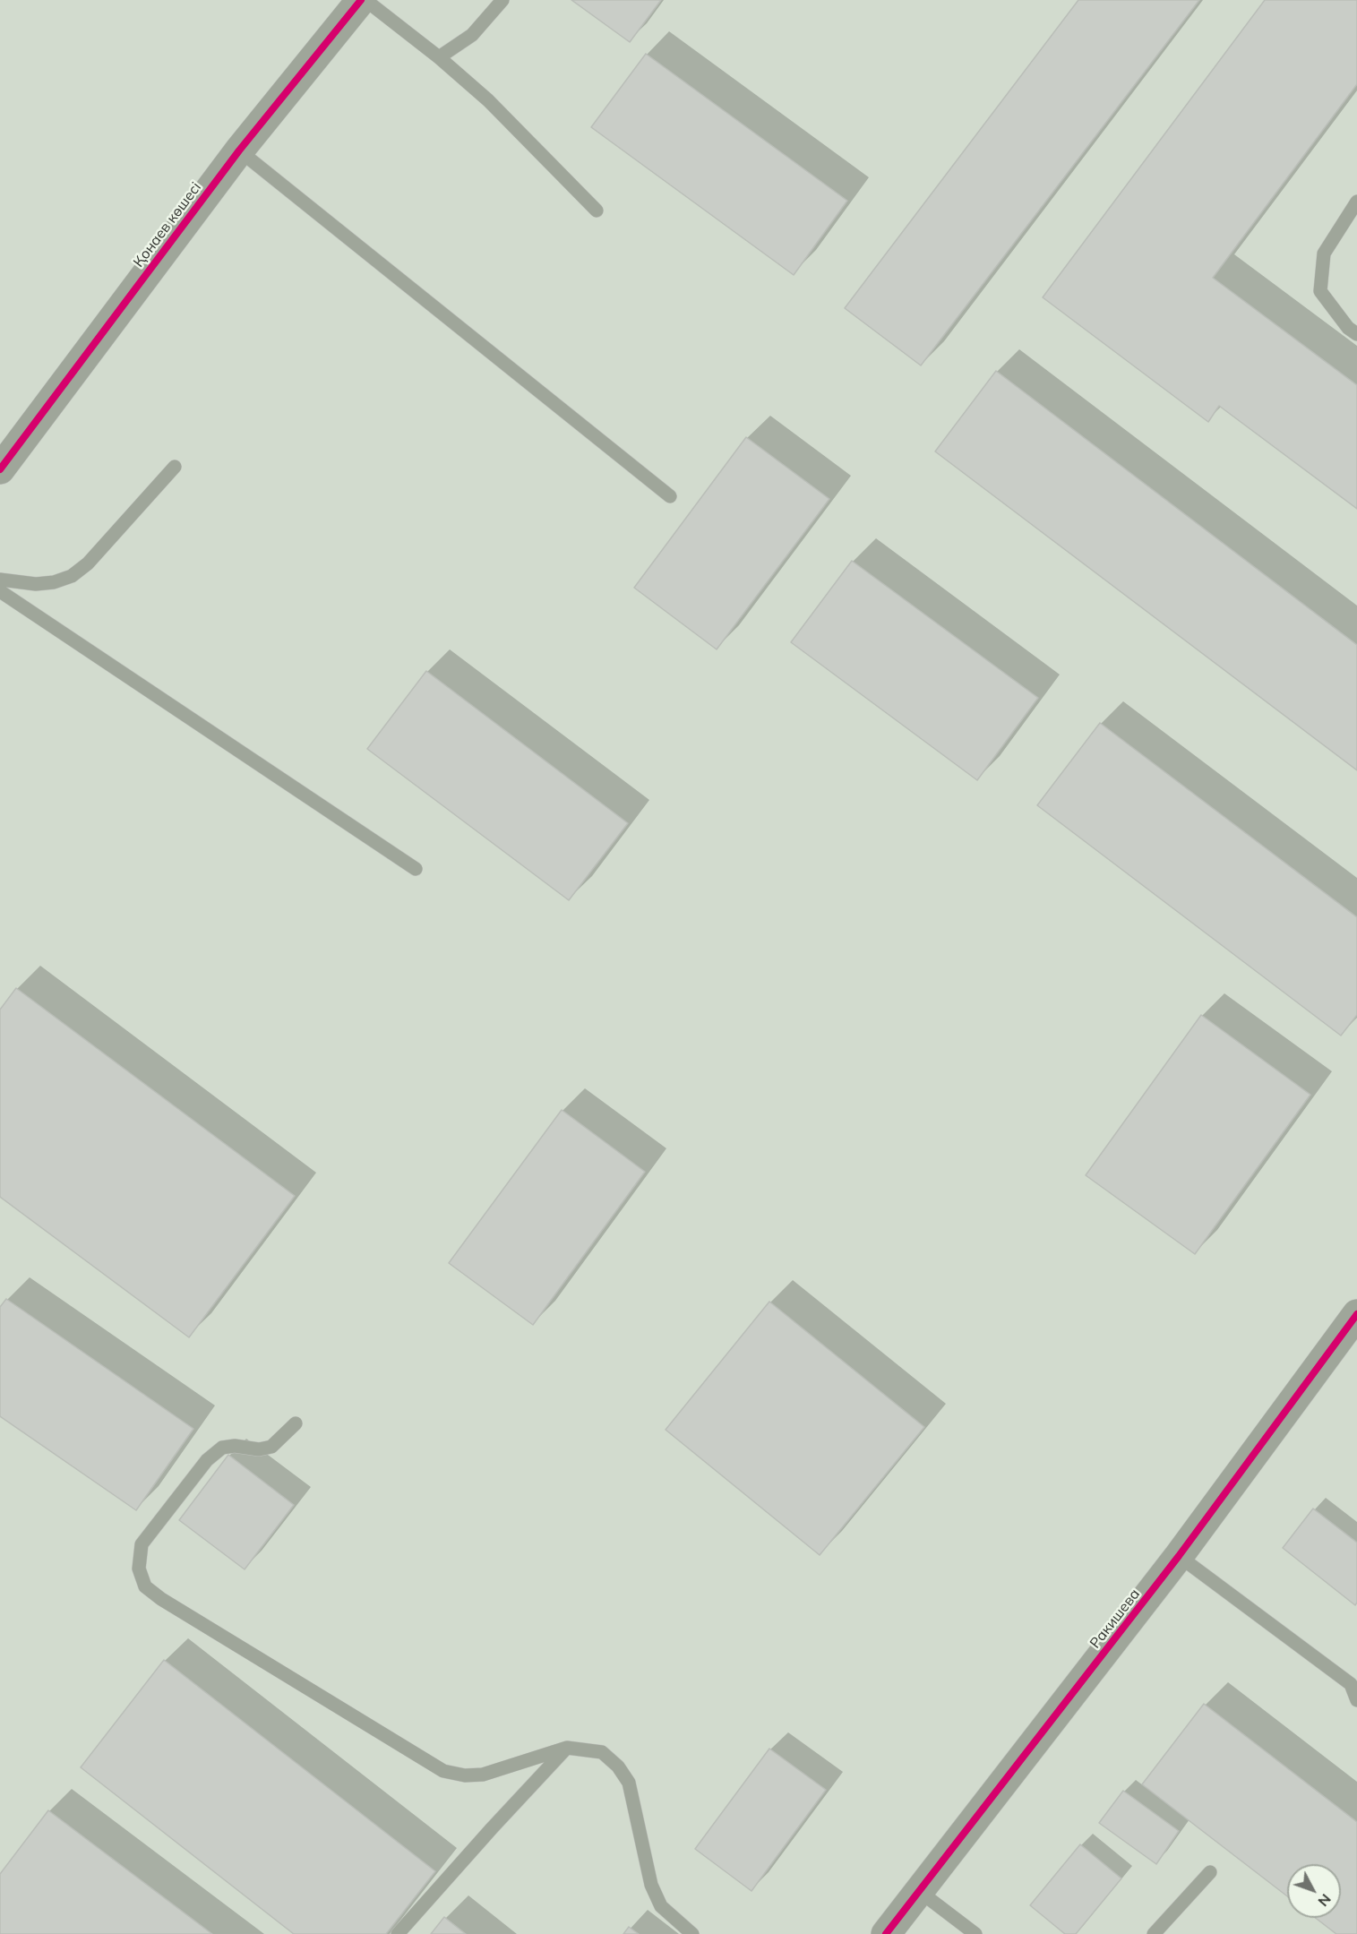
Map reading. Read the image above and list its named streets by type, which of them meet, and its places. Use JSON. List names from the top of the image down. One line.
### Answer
{"streets":{"street":["Қонаев көшесі","Ракишева"]},"north":"bottom right"}
